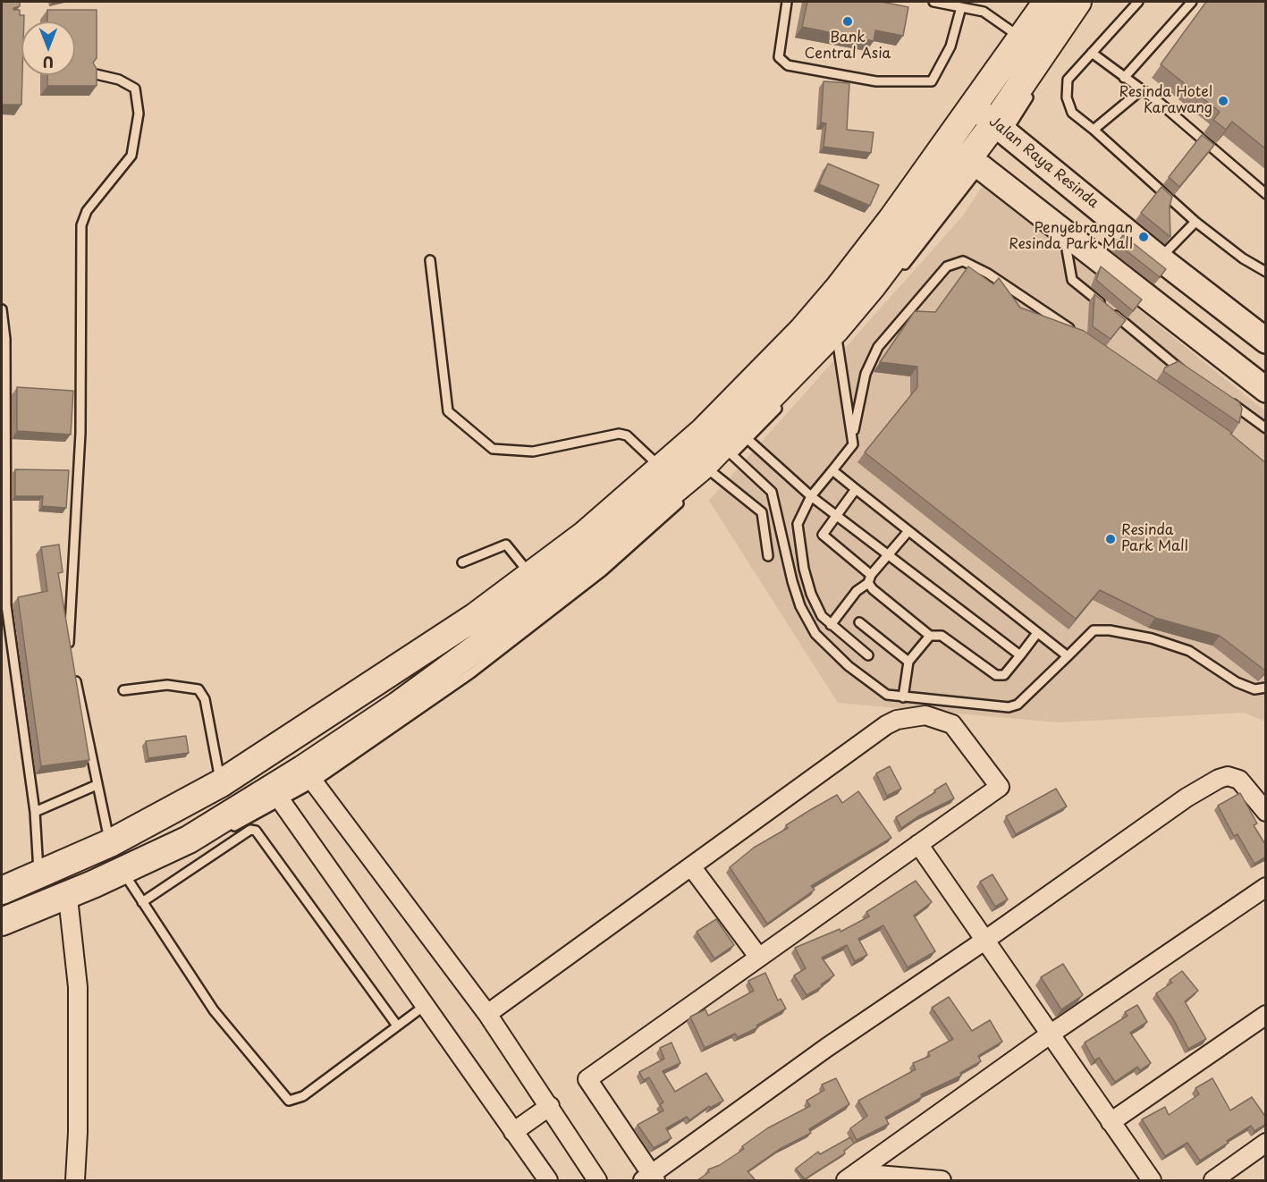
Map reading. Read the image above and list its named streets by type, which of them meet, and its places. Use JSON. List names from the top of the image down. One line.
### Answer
{"streets":{"street":["Jalan Raya Resinda"]},"places":["Bank Central Asia","Resinda Hotel Karawang","Penyebrangan Resinda Park Mall","Resinda Park Mall"],"north":"bottom"}
